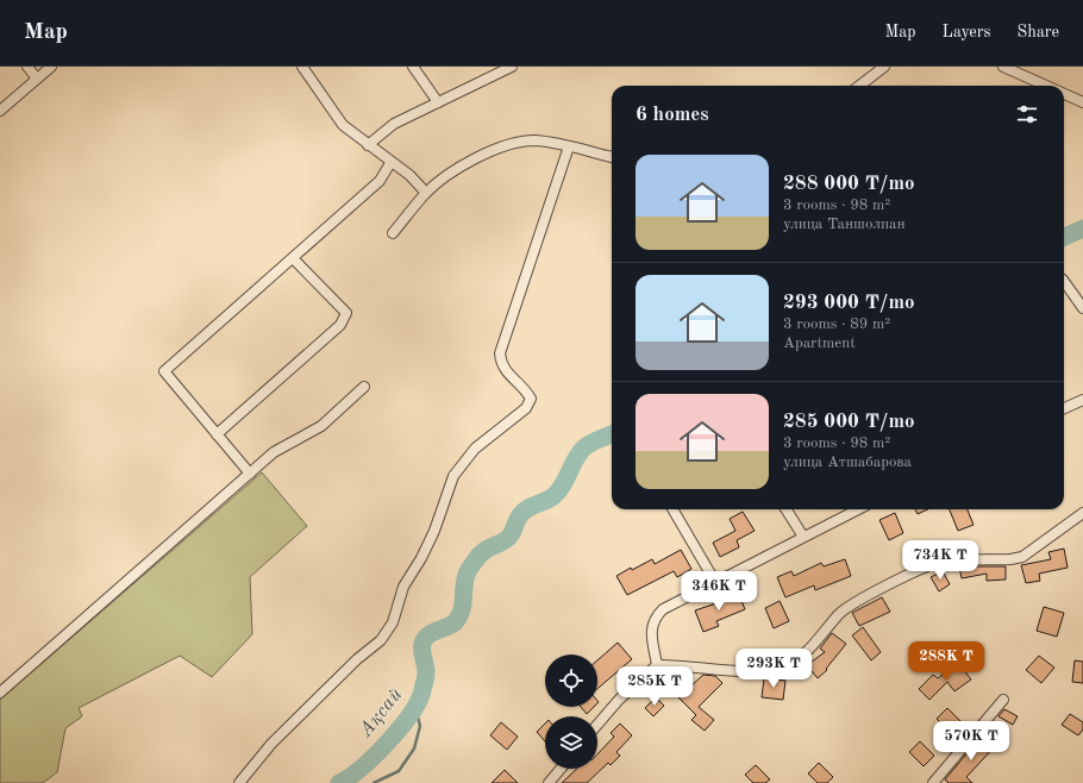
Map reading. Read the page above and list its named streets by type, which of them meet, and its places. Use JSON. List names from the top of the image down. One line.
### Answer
{"water":["Ақсай"],"page":{"header":"Map","nav":["Map","Layers","Share"],"heading":"6 homes","list":[{"name":"288 000 ₸/mo","note":"3 rooms · 98 m² · улица Таншолпан"},{"name":"293 000 ₸/mo","note":"3 rooms · 89 m² · Apartment"},{"name":"285 000 ₸/mo","note":"3 rooms · 98 m² · улица Атшабарова"}],"price":["734K ₸","346K ₸","288K ₸","293K ₸","285K ₸","570K ₸"]}}
